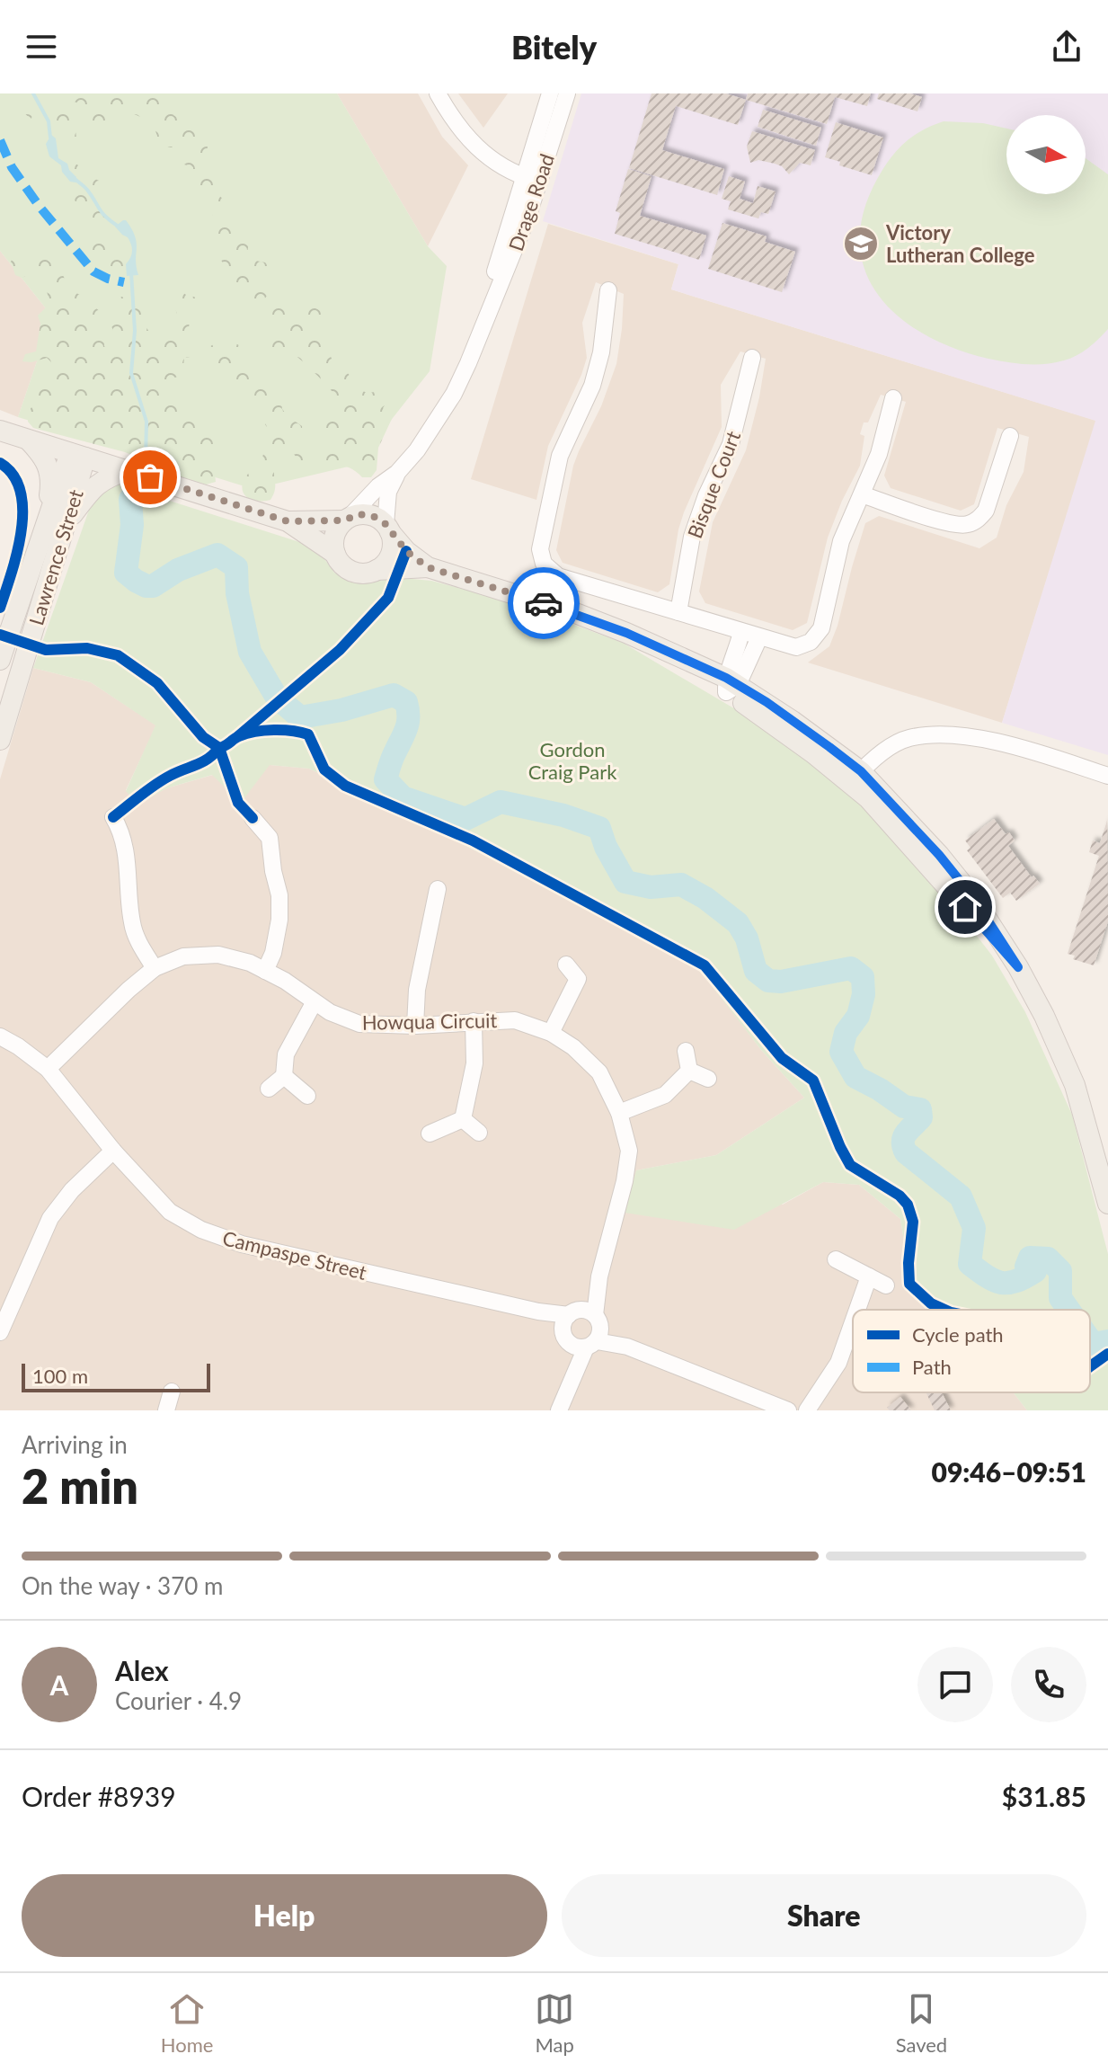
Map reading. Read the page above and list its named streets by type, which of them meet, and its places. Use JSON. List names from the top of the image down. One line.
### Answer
{"streets":{"main road":["Lawrence Street"],"street":["Drage Road","Bisque Court","Howqua Circuit","Campaspe Street"]},"crossings":[["Howqua Circuit","Campaspe Street"]],"parks":["Gordon Craig Park"],"places":{"school or university":["Victory Lutheran College"]},"legend":["Cycle path","Path"],"scale_bar":"100 m","north":"right","page":{"header":"Bitely","scale":"100 m","heading":["2 min","Arriving in","09:46–09:51"],"panel":["Alex","Courier · 4.9","Order #8939","$31.85"],"bar":"On the way · 370 m","round":"A","buttons":["Help","Share"],"tabs":["Home","Map","Saved"]}}
